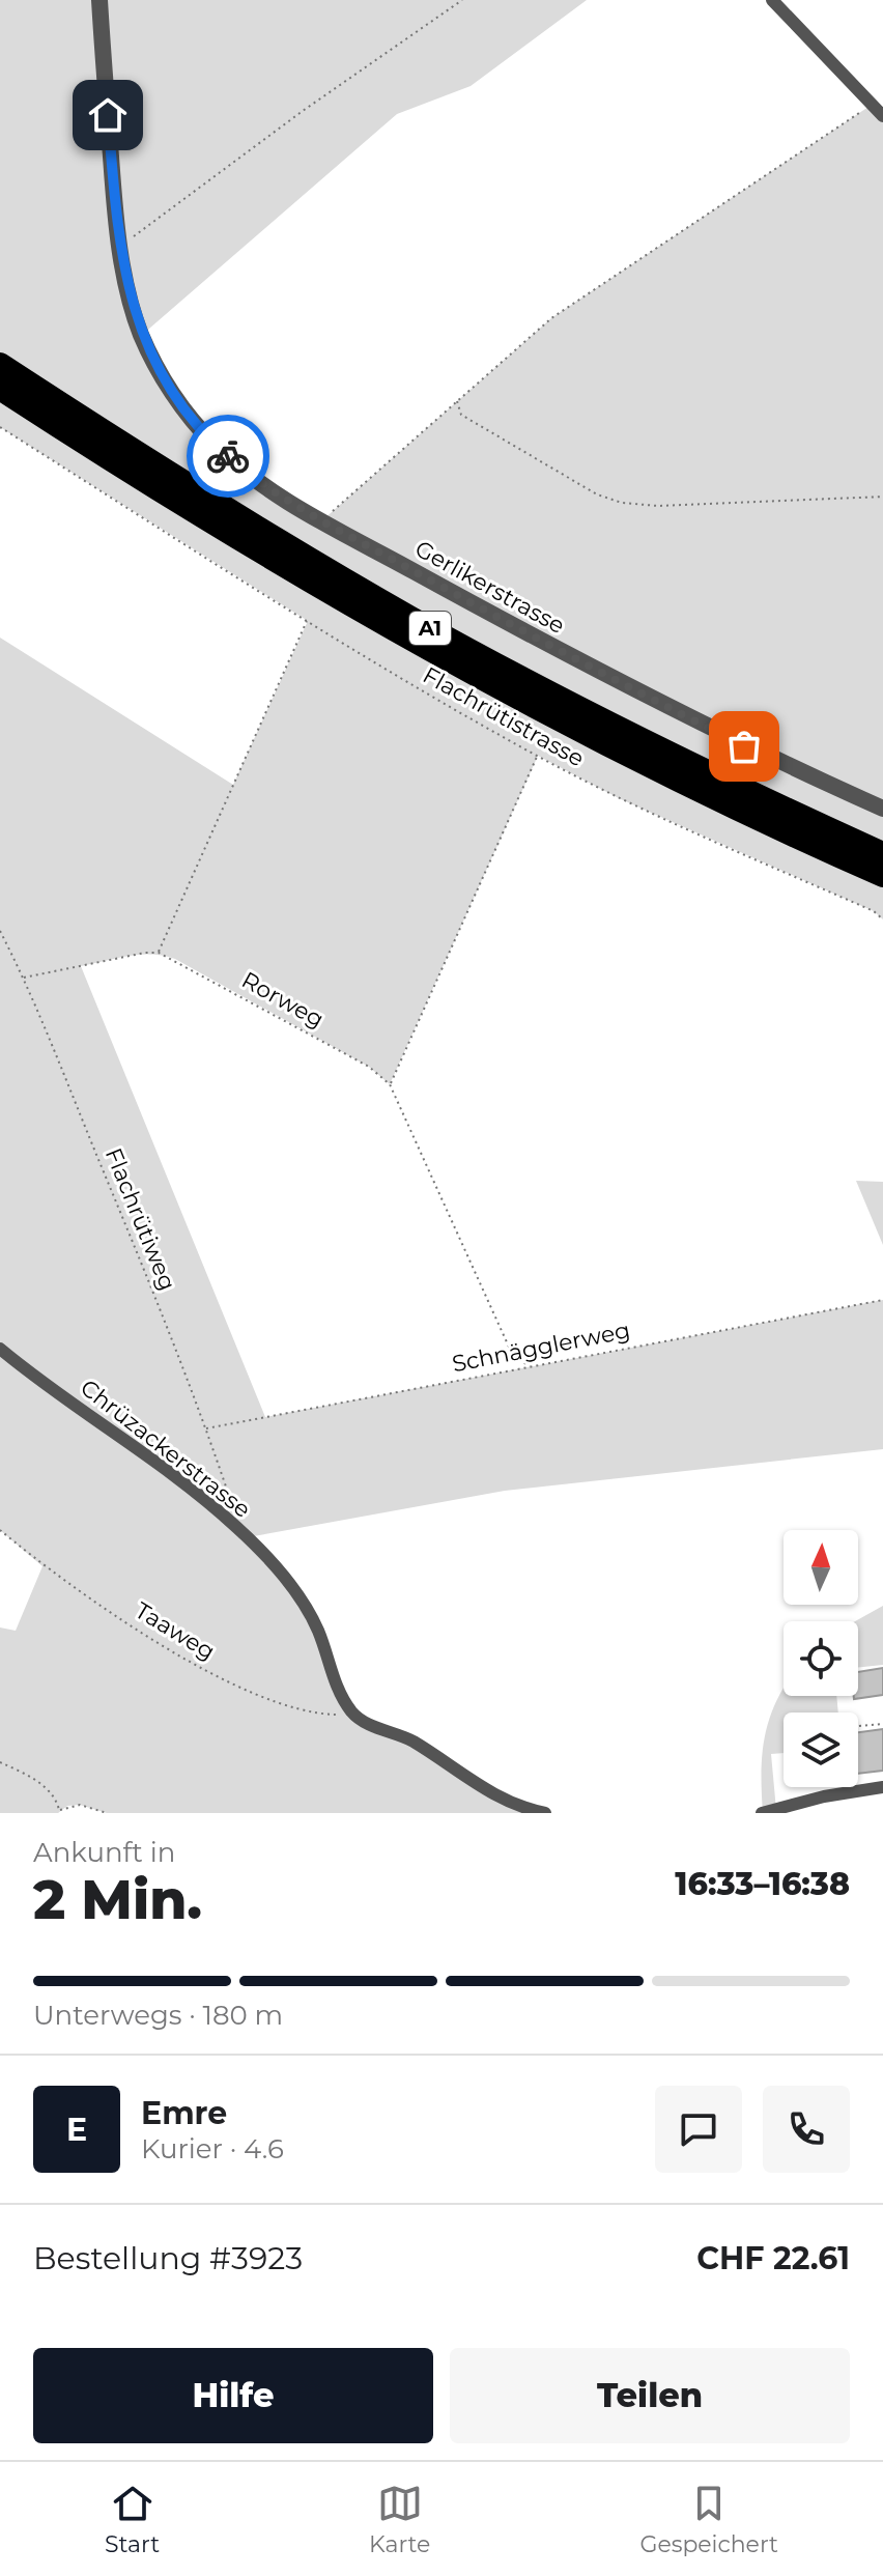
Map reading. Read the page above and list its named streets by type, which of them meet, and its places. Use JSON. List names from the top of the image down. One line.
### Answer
{"streets":{"highway":["A1"],"street":["Gerlikerstrasse","Chrüzackerstrasse"],"path":["Flachrütistrasse","Rorweg","Flachrütiweg","Schnägglerweg","Taaweg"]},"crossings":[["Flachrütiweg","Schnägglerweg"],["Flachrütiweg","Chrüzackerstrasse"],["Chrüzackerstrasse","Taaweg"]],"north":"top","page":{"heading":["2 Min.","Ankunft in","16:33–16:38"],"panel":["Emre","Kurier · 4.6","Bestellung #3923","CHF 22.61"],"bar":"Unterwegs · 180 m","round":"E","buttons":["Hilfe","Teilen"],"tabs":["Start","Karte","Gespeichert"]}}
